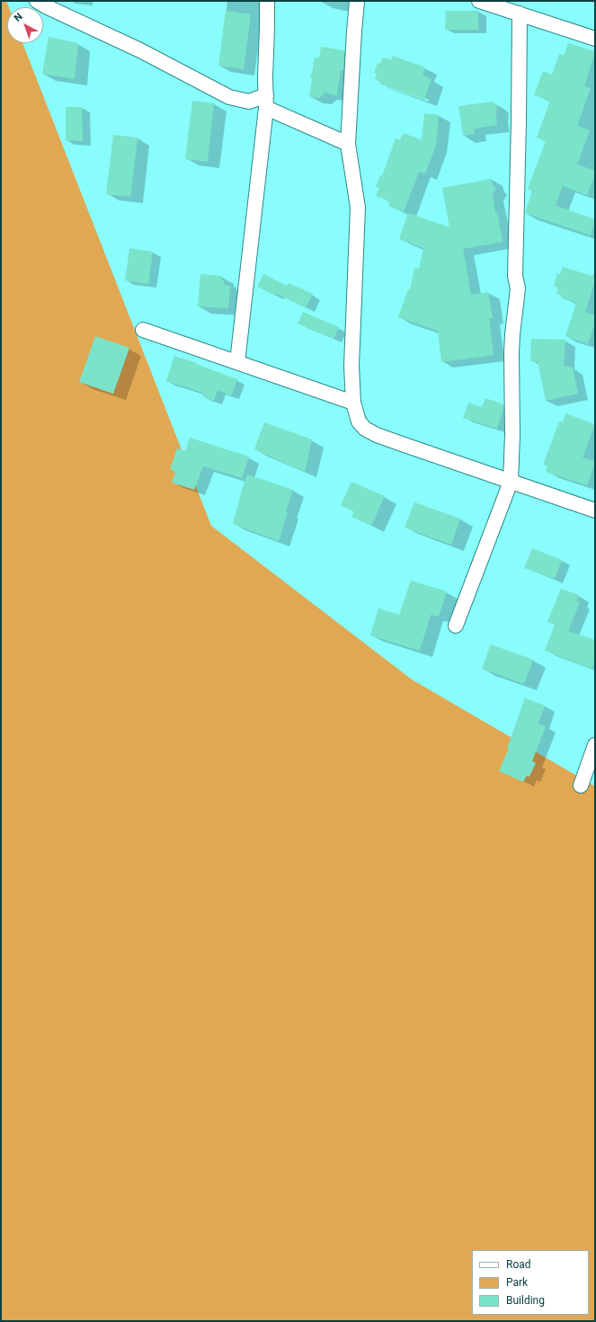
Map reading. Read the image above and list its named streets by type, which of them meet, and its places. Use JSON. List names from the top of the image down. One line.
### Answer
{"legend":["Road","Park","Building"],"north":"top left"}
